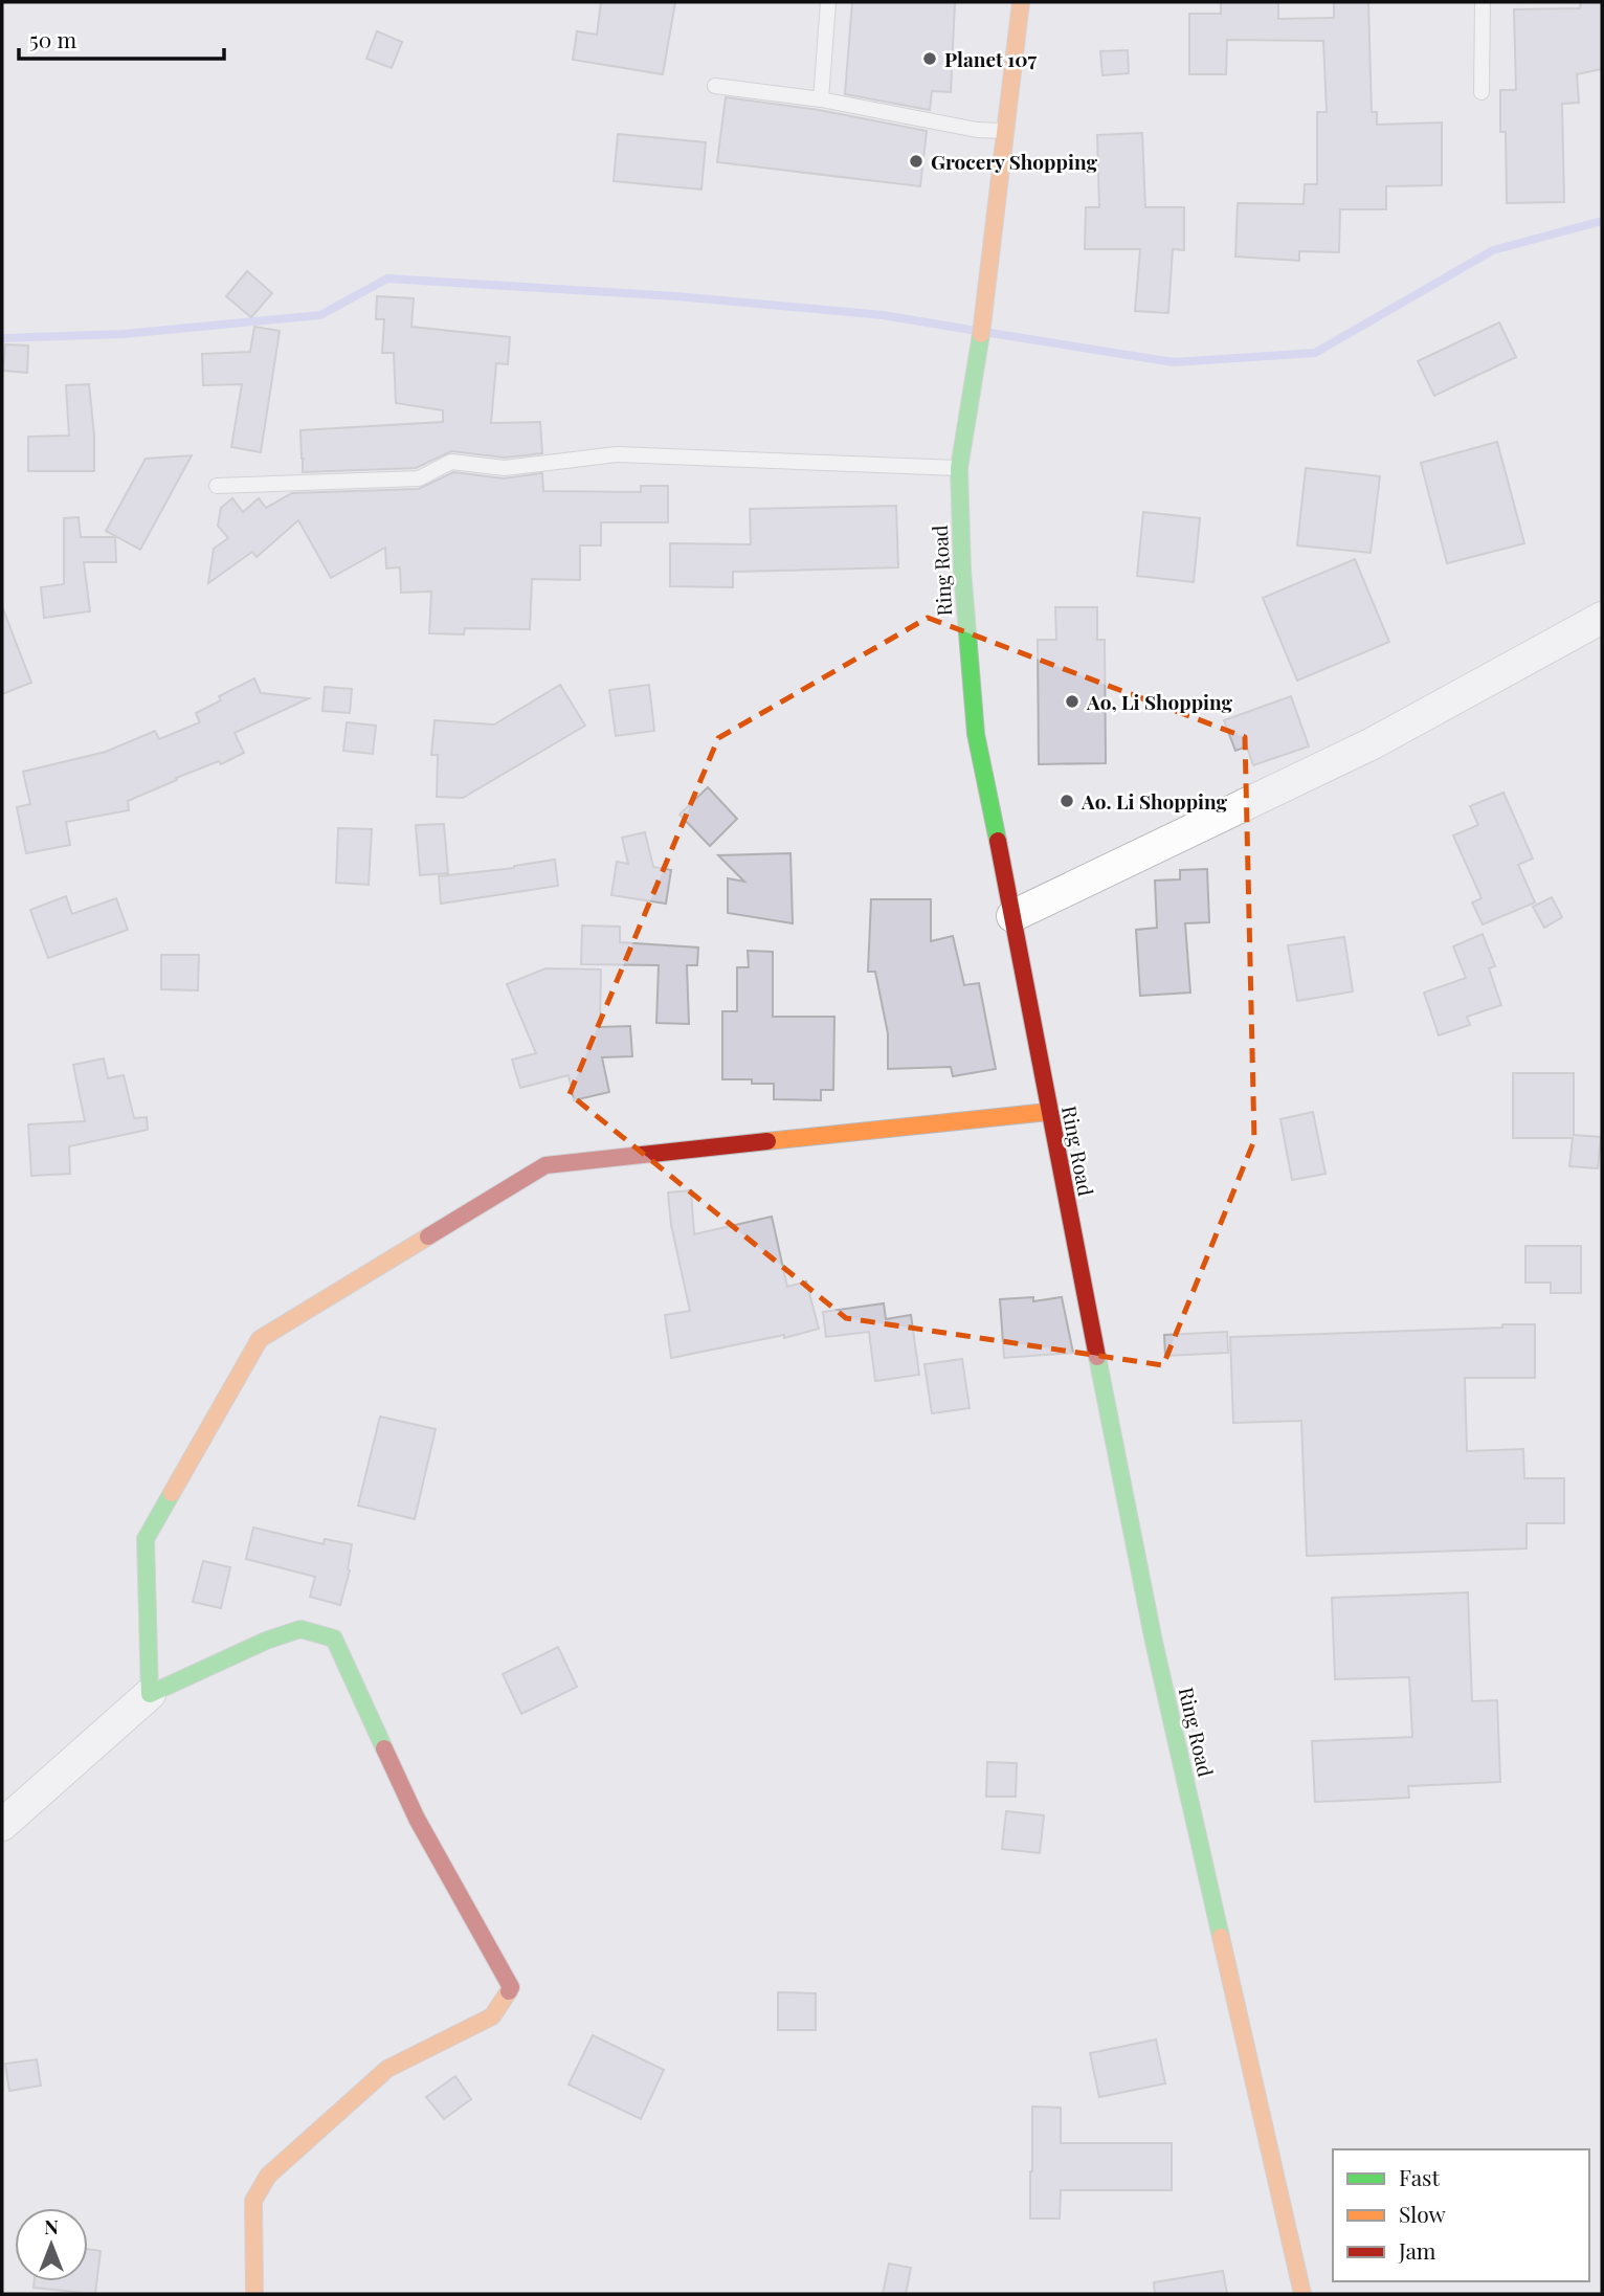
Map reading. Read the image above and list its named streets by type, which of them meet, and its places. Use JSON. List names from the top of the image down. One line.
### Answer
{"streets":{"main road":["Ring Road"]},"places":["Planet 107","Grocery Shopping","Ao, Li Shopping","Ao. Li Shopping"],"legend":["Fast","Slow","Jam"],"scale_bar":"50 m","north":"top"}
